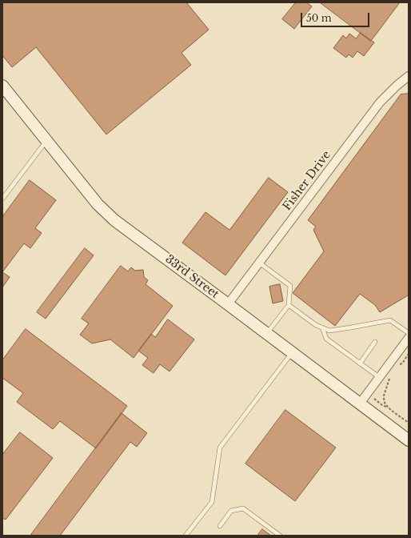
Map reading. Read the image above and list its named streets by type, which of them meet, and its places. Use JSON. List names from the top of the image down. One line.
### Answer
{"streets":{"street":["Fisher Drive","33rd Street"]},"crossings":[["Fisher Drive","33rd Street"]],"scale_bar":"50 m"}
